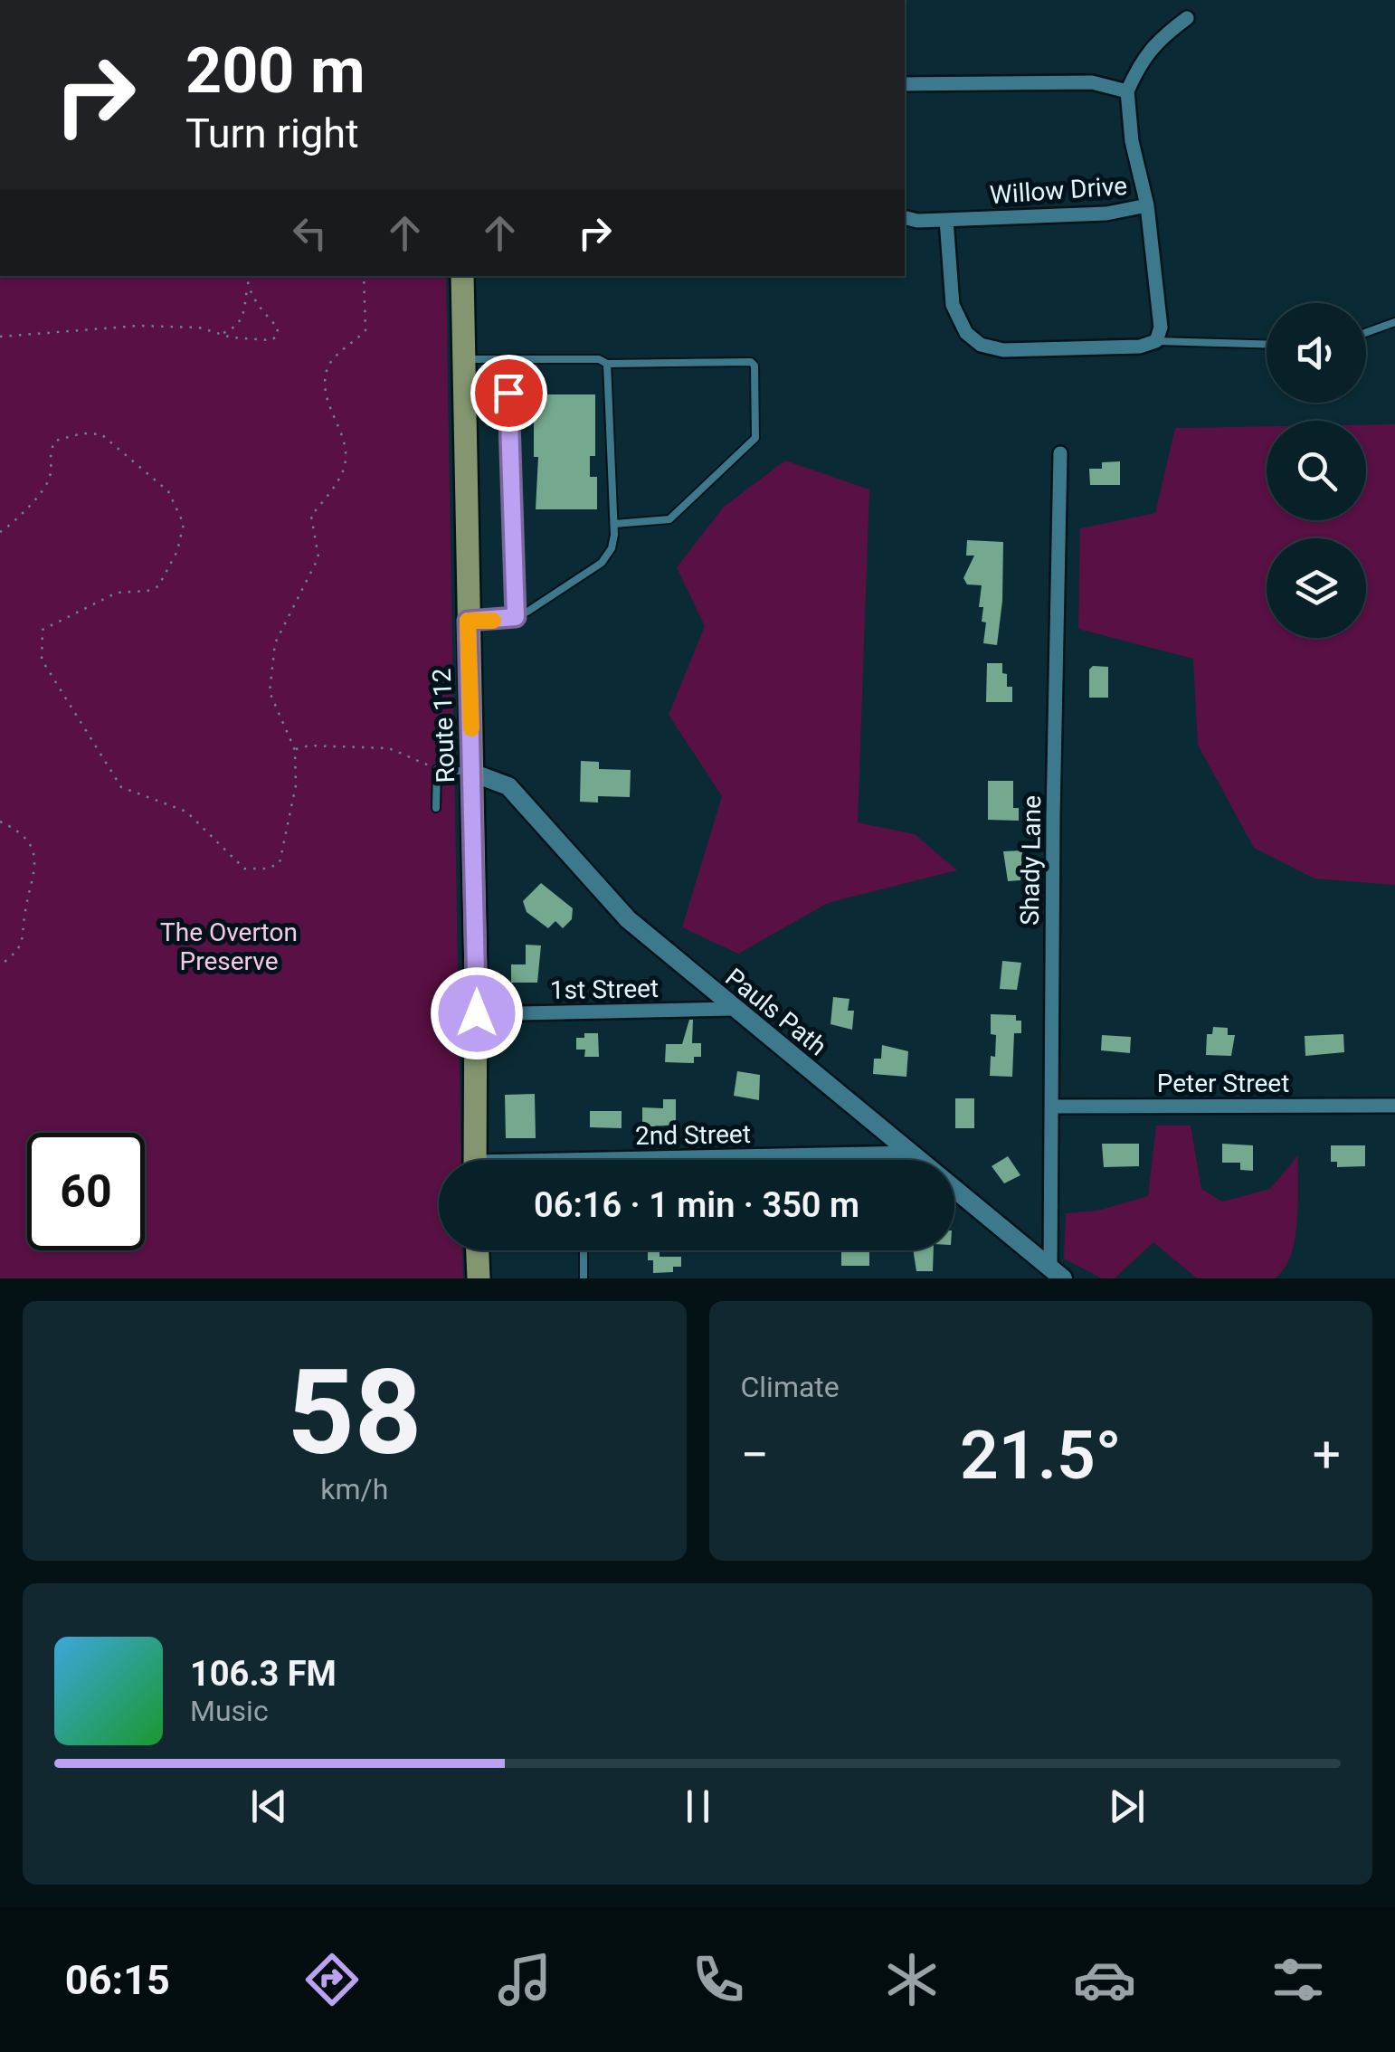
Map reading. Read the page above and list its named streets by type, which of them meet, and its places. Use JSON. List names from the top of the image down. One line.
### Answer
{"streets":{"main road":["Route 112"],"street":["Willow Drive","Shady Lane","1st Street","Pauls Path","Peter Street","2nd Street"]},"crossings":[["Route 112","1st Street"],["Route 112","Pauls Path"],["Shady Lane","Pauls Path"],["Shady Lane","Peter Street"],["1st Street","Pauls Path"],["Pauls Path","2nd Street"]],"parks":["The Overton Preserve"],"page":{"turn":["200 m","Turn right"],"limit":"60","trip":"06:16 · 1 min · 350 m","tile":[["58","km/h"],"Climate"],"heat":["−","21.5°","+"],"song":["106.3 FM","Music"],"tabs":"06:15"}}
